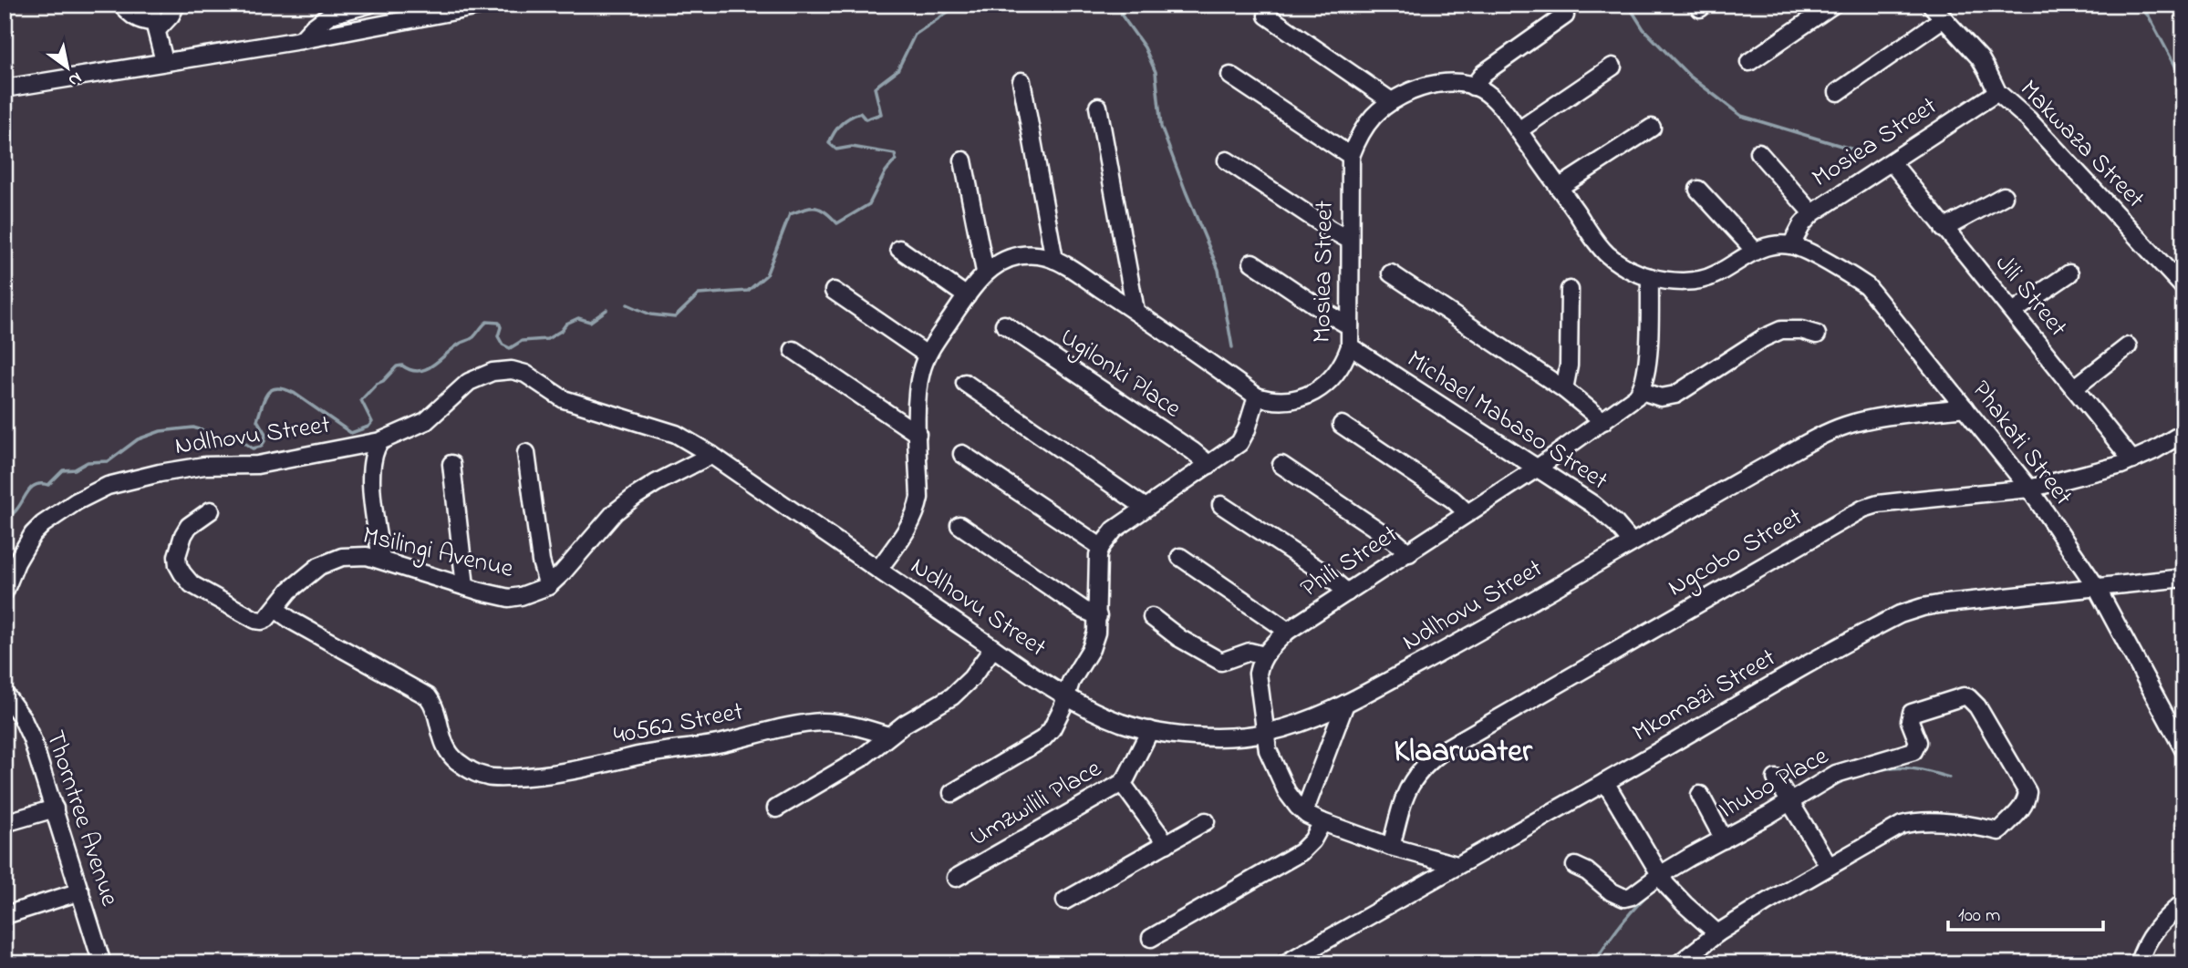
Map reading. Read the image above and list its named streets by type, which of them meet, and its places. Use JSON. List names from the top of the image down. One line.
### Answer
{"streets":{"street":["Mosiea Street","Makwaza Street","Jili Street","Ugilonki Place","Michael Mabaso Street","Ndlhovu Street","Phakati Street","Msilingi Avenue","Ngcobo Street","Phili Street","Mkomazi Street","40562 Street","Ihubo Place","Umzwilili Place","Thorntree Avenue"]},"crossings":[["Mosiea Street","Makwaza Street"],["Mosiea Street","Jili Street"],["Mosiea Street","Michael Mabaso Street"],["Mosiea Street","Ndlhovu Street"],["Mosiea Street","Phakati Street"],["Jili Street","Ngcobo Street"],["Michael Mabaso Street","Ndlhovu Street"],["Michael Mabaso Street","Phili Street"],["Ndlhovu Street","Phakati Street"],["Ndlhovu Street","Msilingi Avenue"],["Ndlhovu Street","Umzwilili Place"],["Phakati Street","Ngcobo Street"],["Phakati Street","Mkomazi Street"],["Msilingi Avenue","40562 Street"]],"districts":["Klaarwater"],"scale_bar":"100 m","north":"bottom right"}
